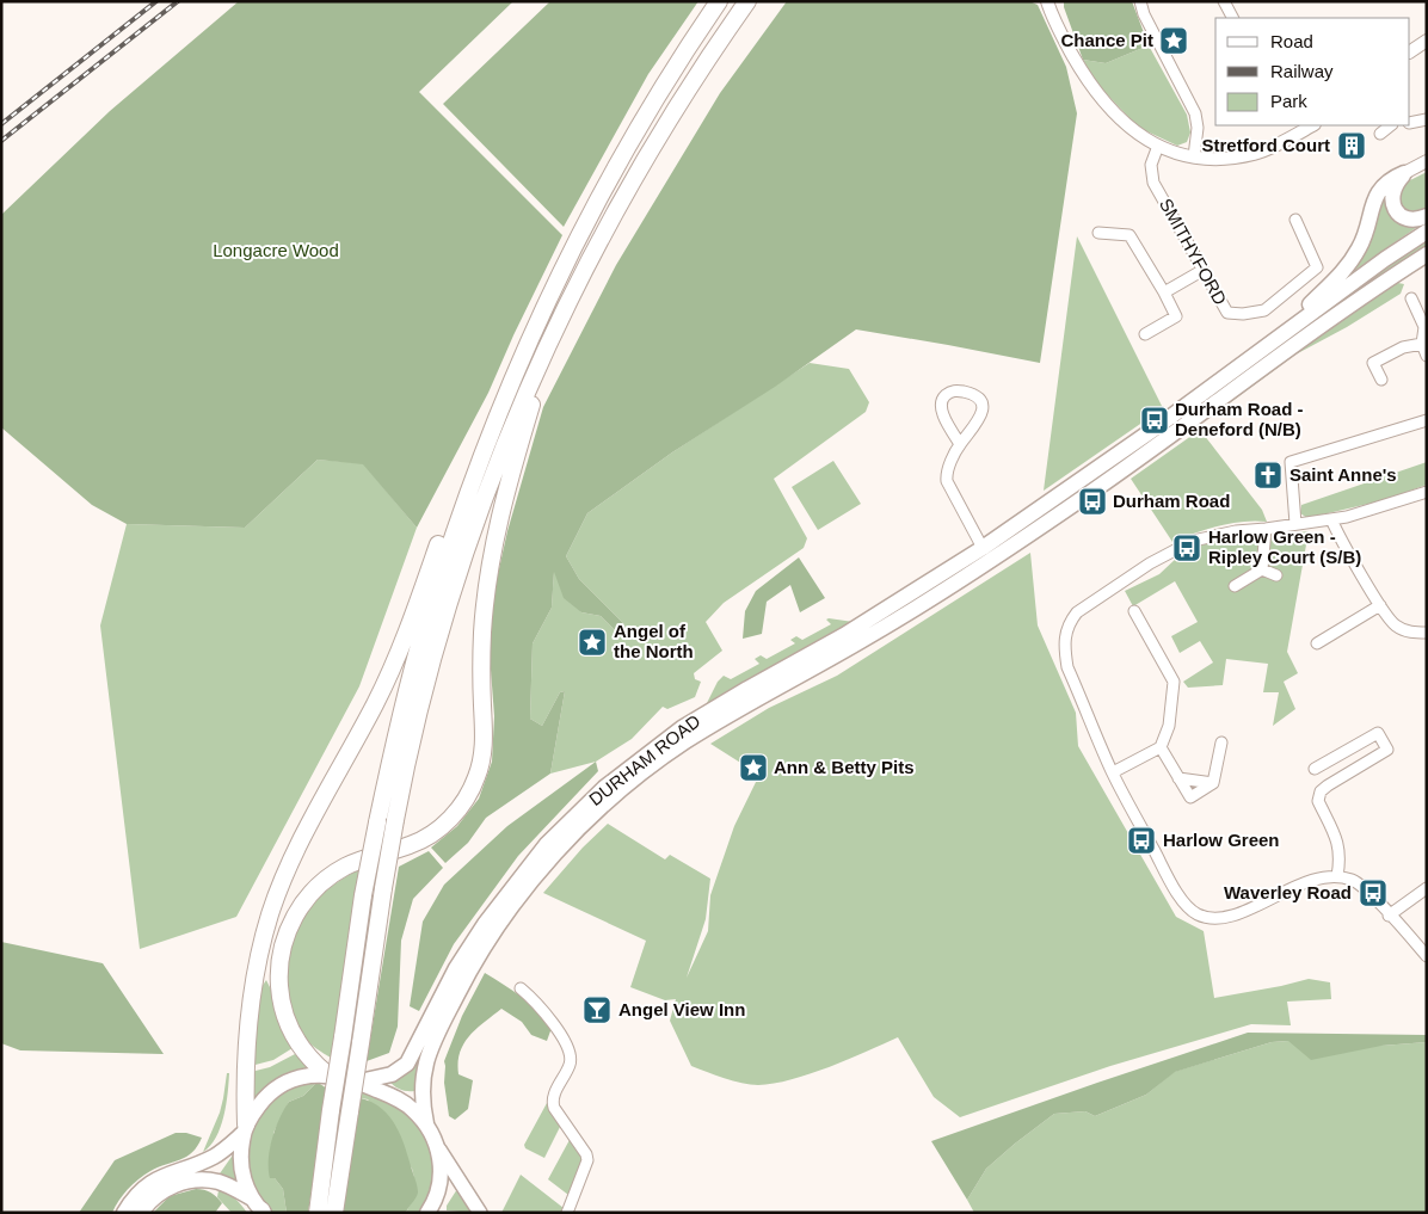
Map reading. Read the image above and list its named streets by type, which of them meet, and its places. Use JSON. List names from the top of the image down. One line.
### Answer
{"streets":{"main road":["DURHAM ROAD"],"street":["SMITHYFORD"]},"parks":["Longacre Wood"],"places":{"place":["Chance Pit","Angel of the North","Ann & Betty Pits"],"building":["Stretford Court"],"bus stop":["Durham Road - Deneford (N/B)","Durham Road","Harlow Green - Ripley Court (S/B)","Harlow Green","Waverley Road"],"church":["Saint Anne's"],"bar":["Angel View Inn"]},"legend":["Road","Railway","Park"]}
